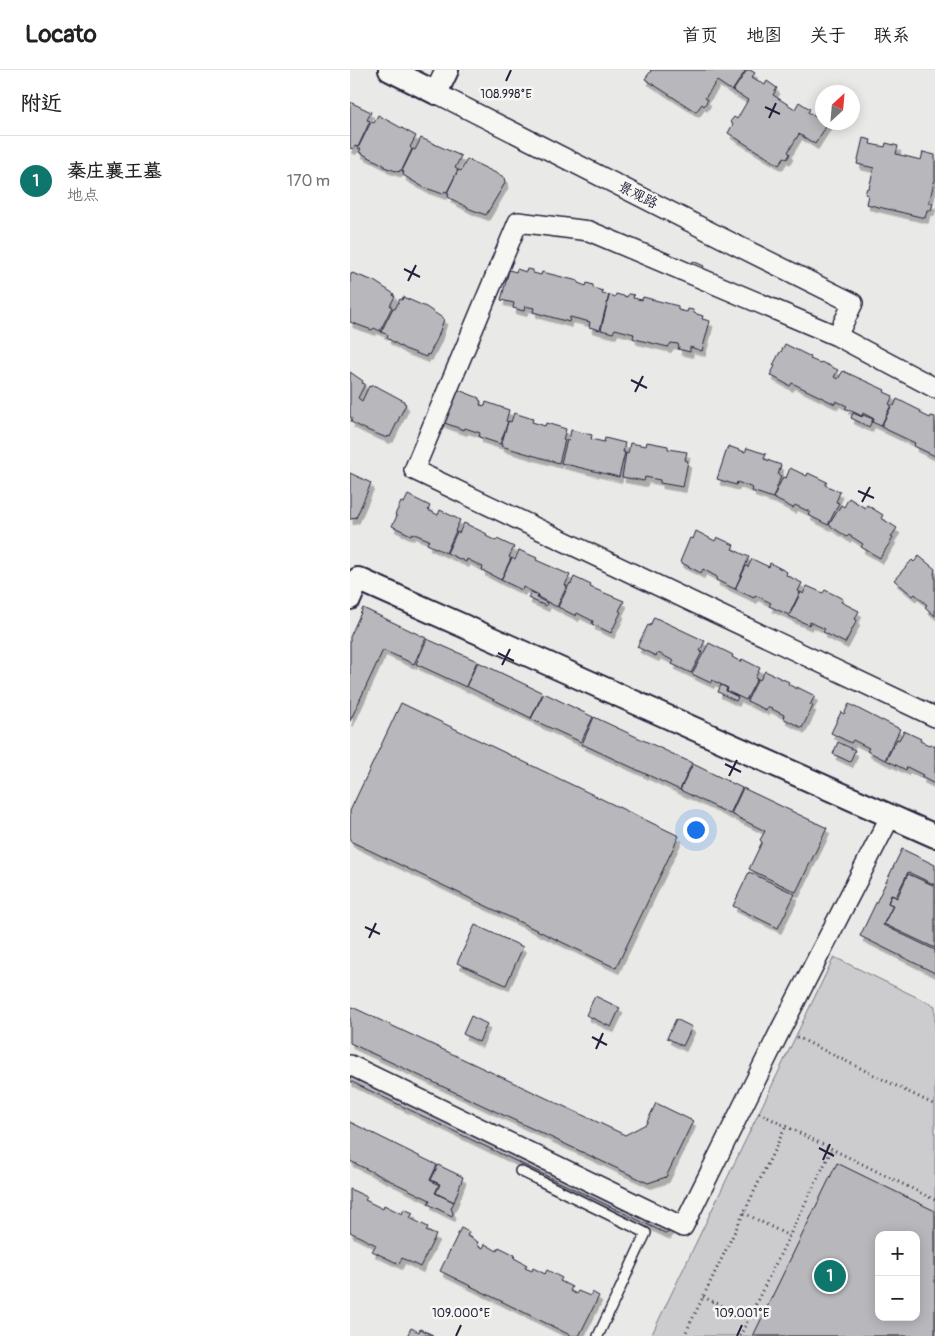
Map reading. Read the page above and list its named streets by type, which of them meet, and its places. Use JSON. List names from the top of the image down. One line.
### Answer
{"streets":{"street":["景观路"]},"north":"top right","page":{"header":"Locato","nav":["首页","地图","关于","联系"],"heading":"附近","list":[{"mark":"1","name":"秦庄襄王墓","note":"地点","value":"170 m"}],"map_buttons":["+","−"],"pins":"1"},"coordinates":["108.998°E","109.000°E","109.001°E"]}
